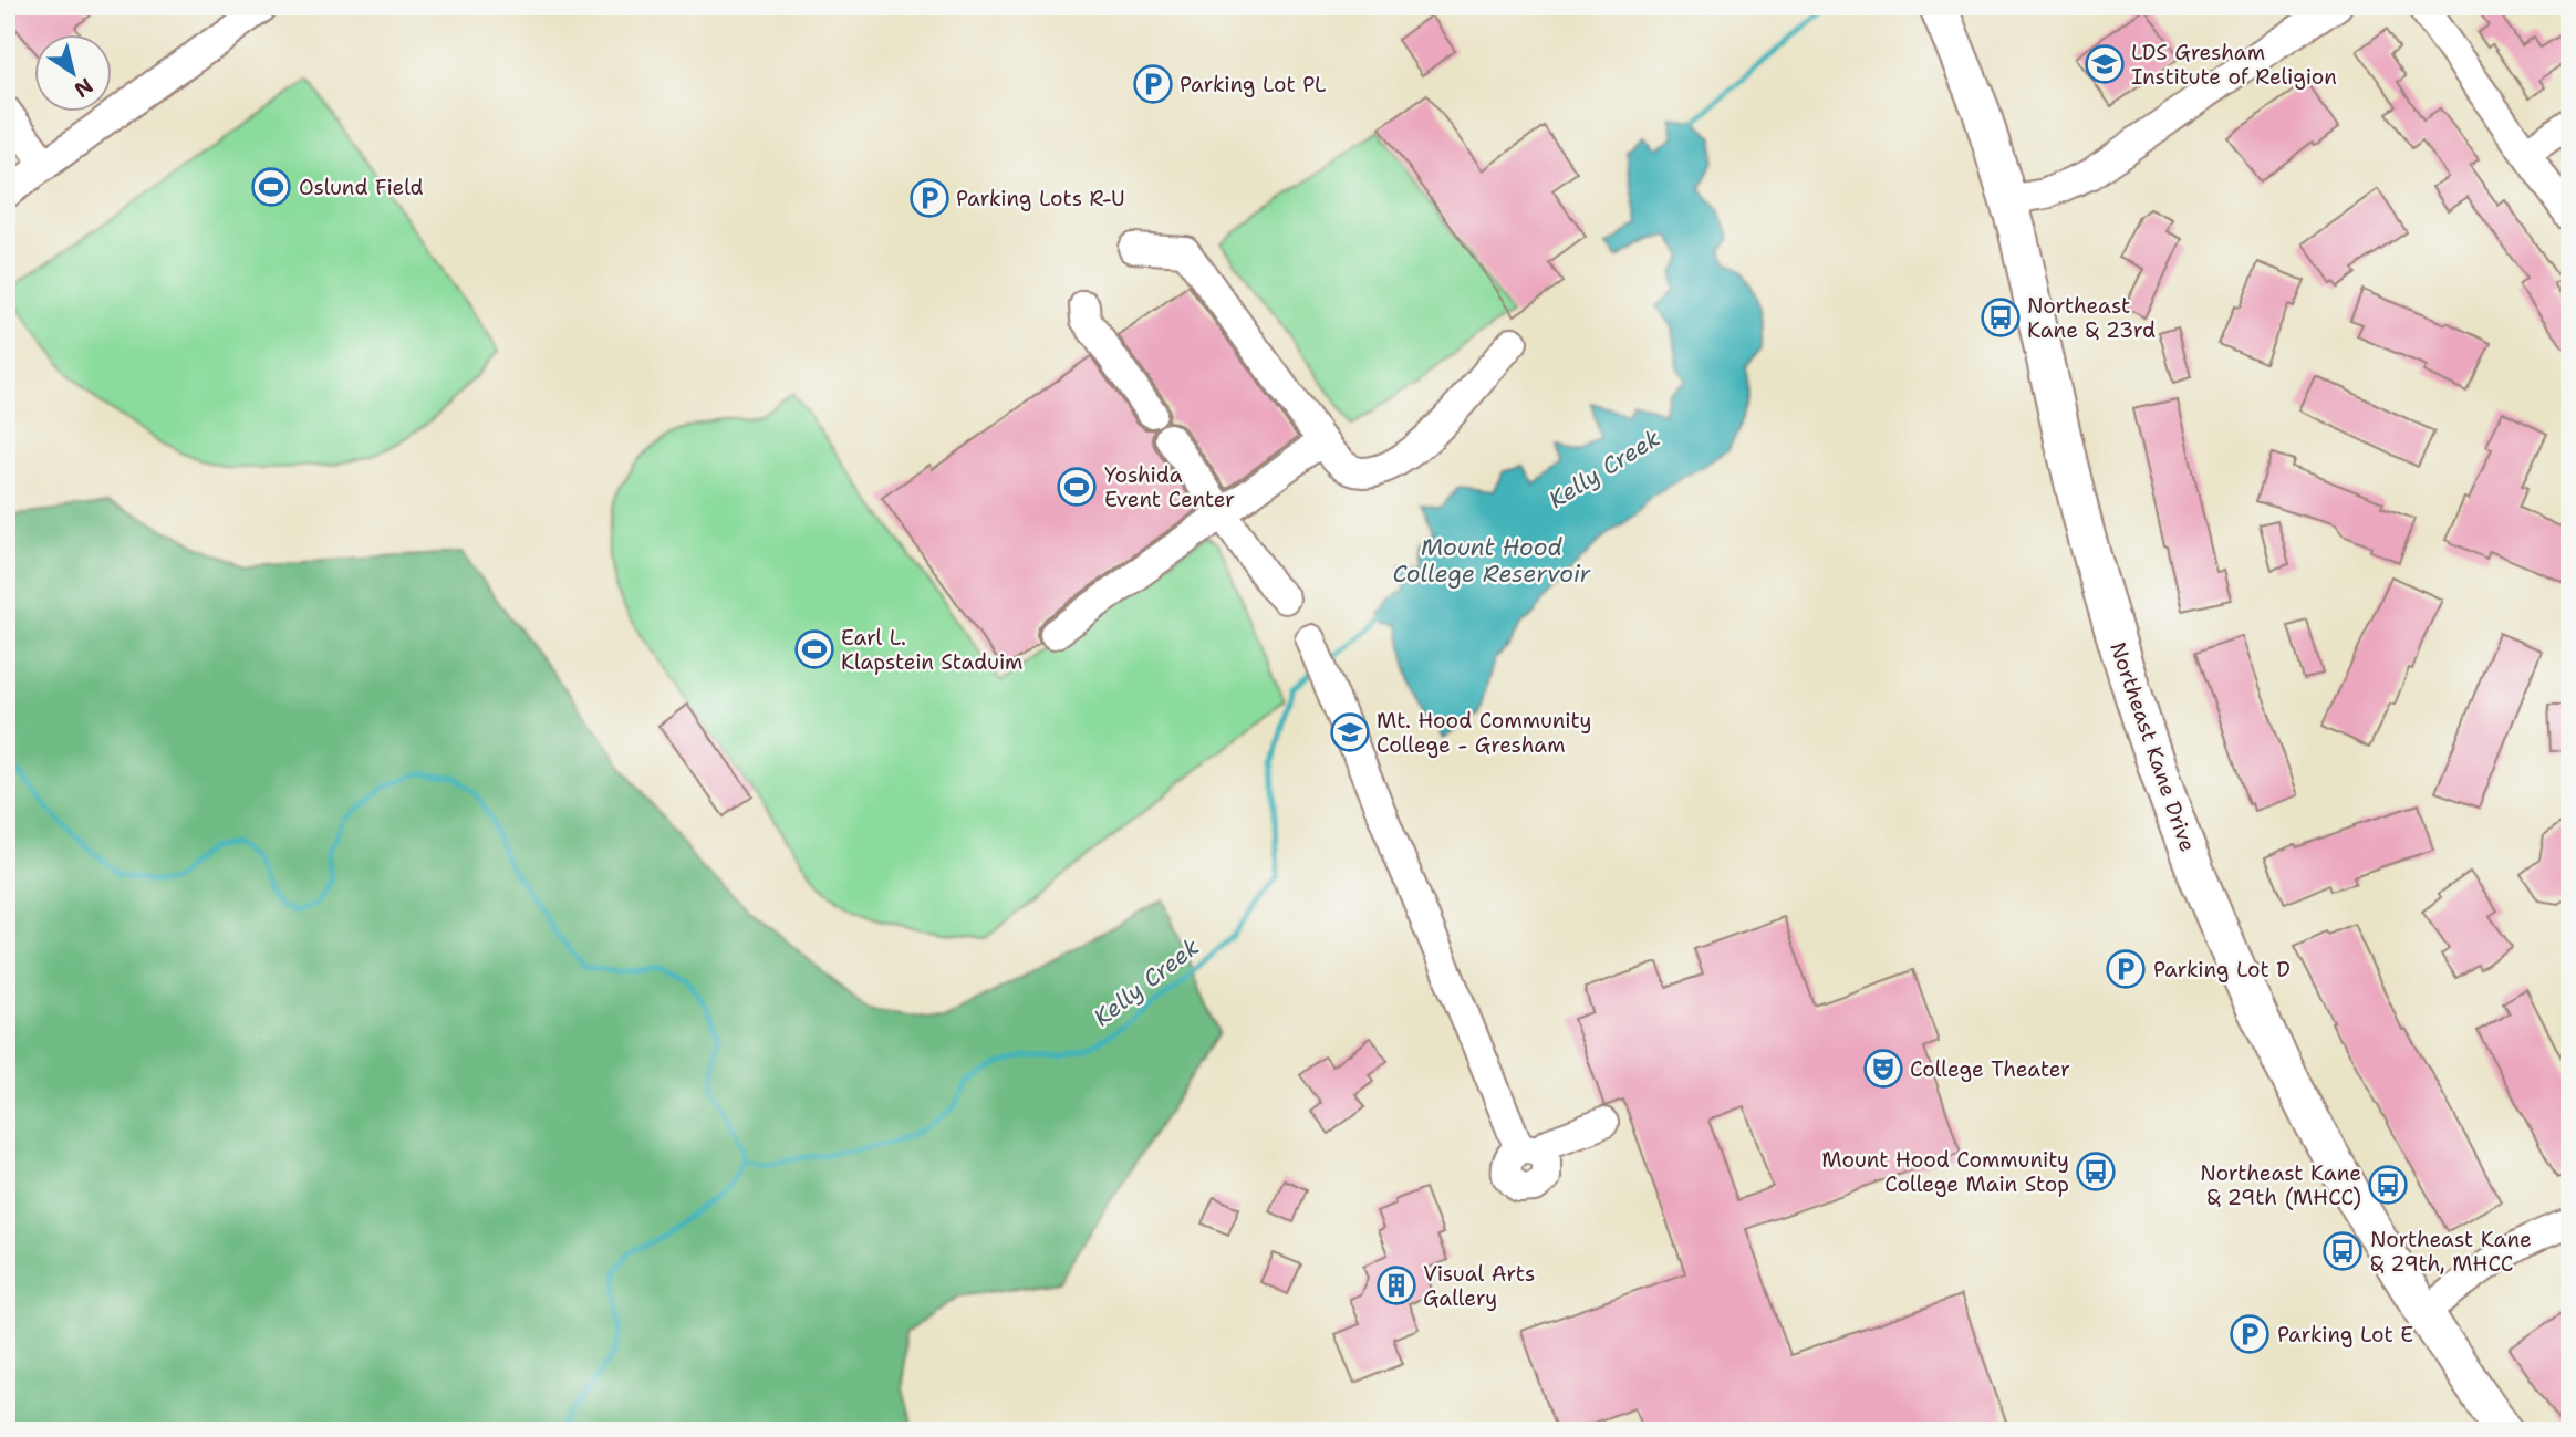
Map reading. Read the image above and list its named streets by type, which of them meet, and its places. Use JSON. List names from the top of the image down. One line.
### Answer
{"streets":{"main road":["Northeast Kane Drive"]},"water":["Kelly Creek","Mount Hood College Reservoir"],"places":{"school or university":["LDS Gresham Institute of Religion","Mt. Hood Community College - Gresham"],"parking":["Parking Lot PL","Parking Lots R-U","Parking Lot D","Parking Lot E"],"sports":["Oslund Field","Yoshida Event Center","Earl L. Klapstein Staduim"],"bus stop":["Northeast Kane & 23rd","Mount Hood Community College Main Stop","Northeast Kane & 29th (MHCC)","Northeast Kane & 29th, MHCC"],"theatre":["College Theater"],"building":["Visual Arts Gallery"]},"north":"bottom right"}
